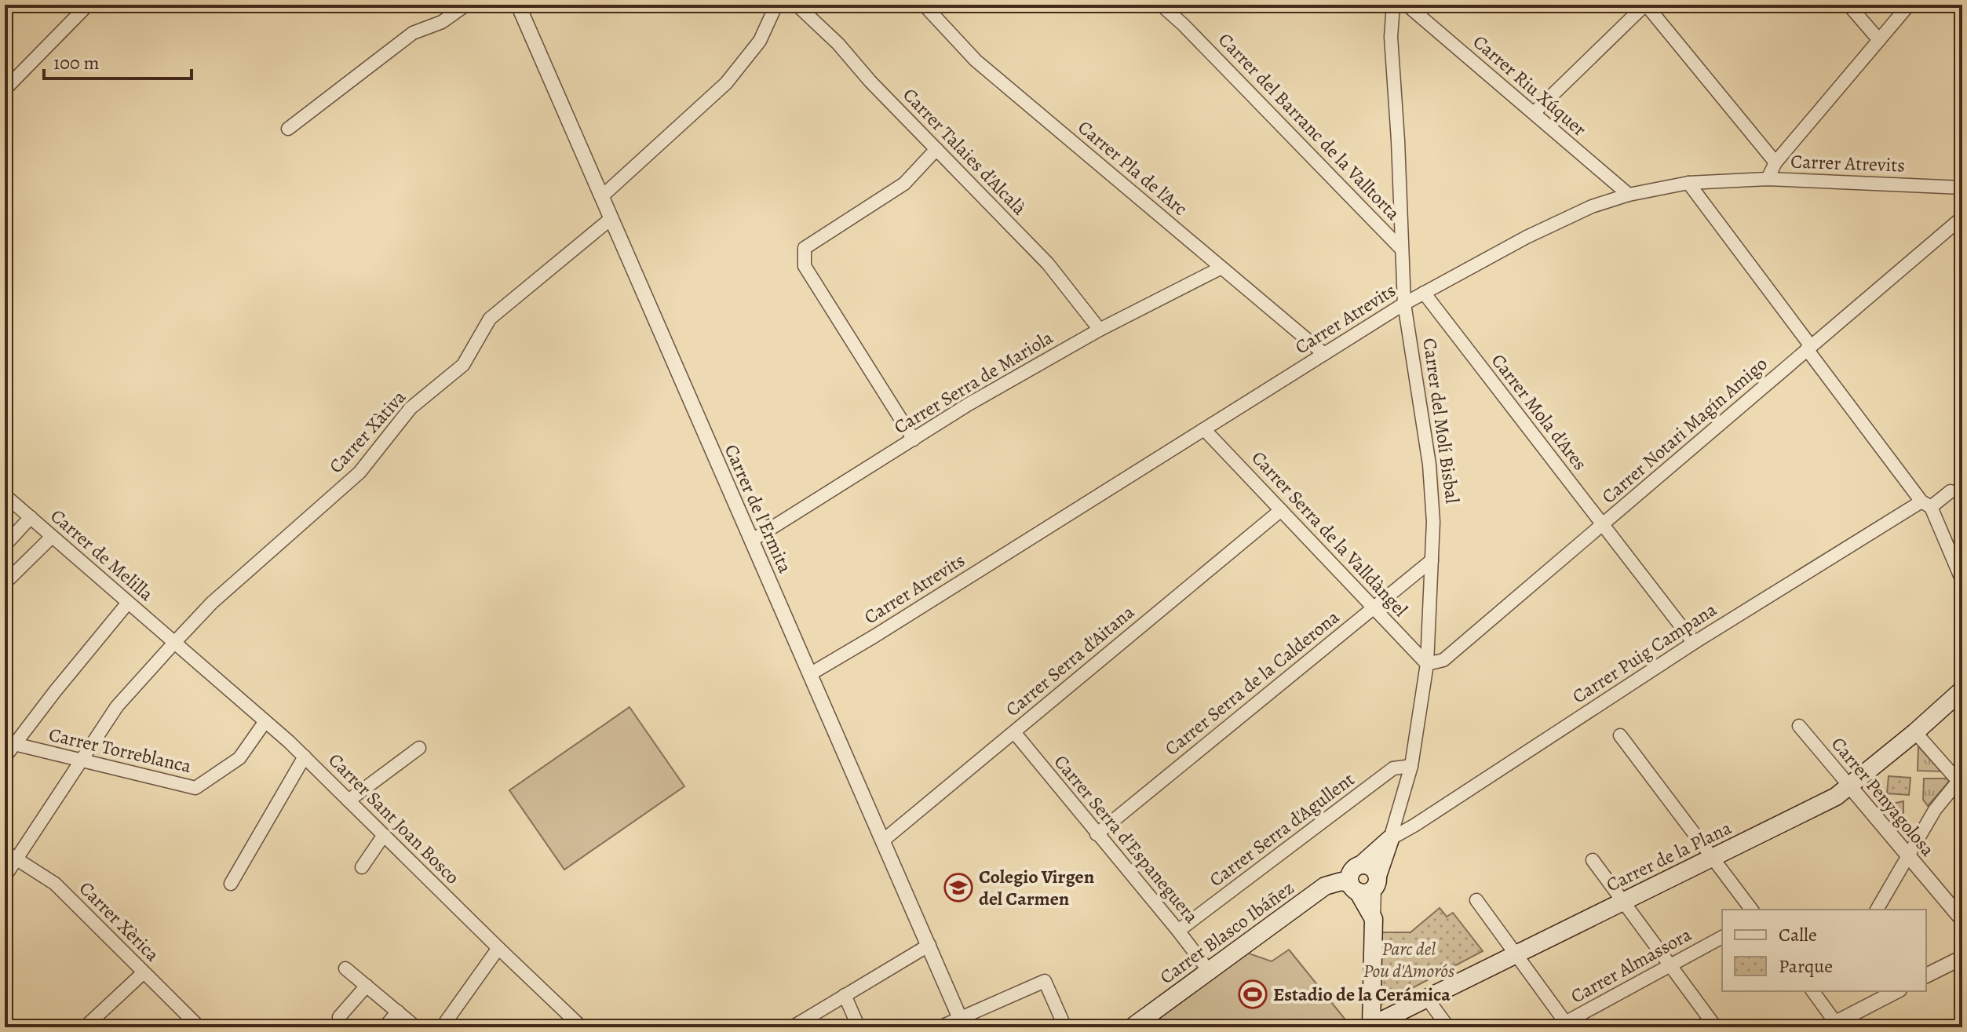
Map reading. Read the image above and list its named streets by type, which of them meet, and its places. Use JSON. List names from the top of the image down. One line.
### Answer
{"streets":{"main road":["Carrer del Molí Bisbal","Carrer de la Plana","Carrer Blasco Ibáñez"],"street":["Carrer Riu Xúquer","Carrer del Barranc de la Valltorta","Carrer Talaies d'Alcalà","Carrer Atrevits","Carrer Pla de l'Arc","Carrer Serra de Mariola","Carrer Mola d'Ares","Carrer Notari Magín Amigo","Carrer Xàtiva","Carrer de l'Ermita","Carrer Serra de la Valldàngel","Carrer de Melilla","Carrer Puig Campana","Carrer Serra d'Aitana","Carrer Serra de la Calderona","Carrer Torreblanca","Carrer Penyagolosa","Carrer Sant Joan Bosco","Carrer Serra d'Agullent","Carrer Serra d'Espaneguera","Carrer Xèrica","Carrer Almassora"]},"crossings":[["Carrer Riu Xúquer","Carrer Atrevits"],["Carrer del Barranc de la Valltorta","Carrer del Molí Bisbal"],["Carrer Talaies d'Alcalà","Carrer Serra de Mariola"],["Carrer Atrevits","Carrer Pla de l'Arc"],["Carrer Atrevits","Carrer Mola d'Ares"],["Carrer Atrevits","Carrer del Molí Bisbal"],["Carrer Atrevits","Carrer de l'Ermita"],["Carrer Atrevits","Carrer Serra de la Valldàngel"],["Carrer Pla de l'Arc","Carrer Serra de Mariola"],["Carrer Serra de Mariola","Carrer de l'Ermita"],["Carrer Mola d'Ares","Carrer Notari Magín Amigo"],["Carrer Mola d'Ares","Carrer Puig Campana"],["Carrer del Molí Bisbal","Carrer Notari Magín Amigo"],["Carrer del Molí Bisbal","Carrer Serra de la Valldàngel"],["Carrer del Molí Bisbal","Carrer Puig Campana"],["Carrer del Molí Bisbal","Carrer Serra de la Calderona"],["Carrer del Molí Bisbal","Carrer Serra d'Agullent"],["Carrer del Molí Bisbal","Carrer Blasco Ibáñez"],["Carrer Notari Magín Amigo","Carrer Serra de la Valldàngel"],["Carrer Xàtiva","Carrer de l'Ermita"],["Carrer Xàtiva","Carrer de Melilla"],["Carrer Xàtiva","Carrer Torreblanca"],["Carrer Xàtiva","Carrer Sant Joan Bosco"],["Carrer Xàtiva","Carrer Xèrica"],["Carrer de l'Ermita","Carrer Serra d'Aitana"],["Carrer Serra de la Valldàngel","Carrer Serra d'Aitana"],["Carrer Serra de la Valldàngel","Carrer Serra de la Calderona"],["Carrer de Melilla","Carrer Sant Joan Bosco"],["Carrer Serra d'Aitana","Carrer Serra d'Espaneguera"],["Carrer Serra de la Calderona","Carrer Serra d'Espaneguera"],["Carrer Torreblanca","Carrer Sant Joan Bosco"],["Carrer Penyagolosa","Carrer de la Plana"],["Carrer Serra d'Agullent","Carrer Serra d'Espaneguera"],["Carrer Serra d'Espaneguera","Carrer Blasco Ibáñez"]],"parks":["Parc del Pou d'Amorós"],"places":{"school or university":["Colegio Virgen del Carmen"],"sports":["Estadio de la Cerámica"]},"legend":["Calle","Parque"],"scale_bar":"100 m"}
